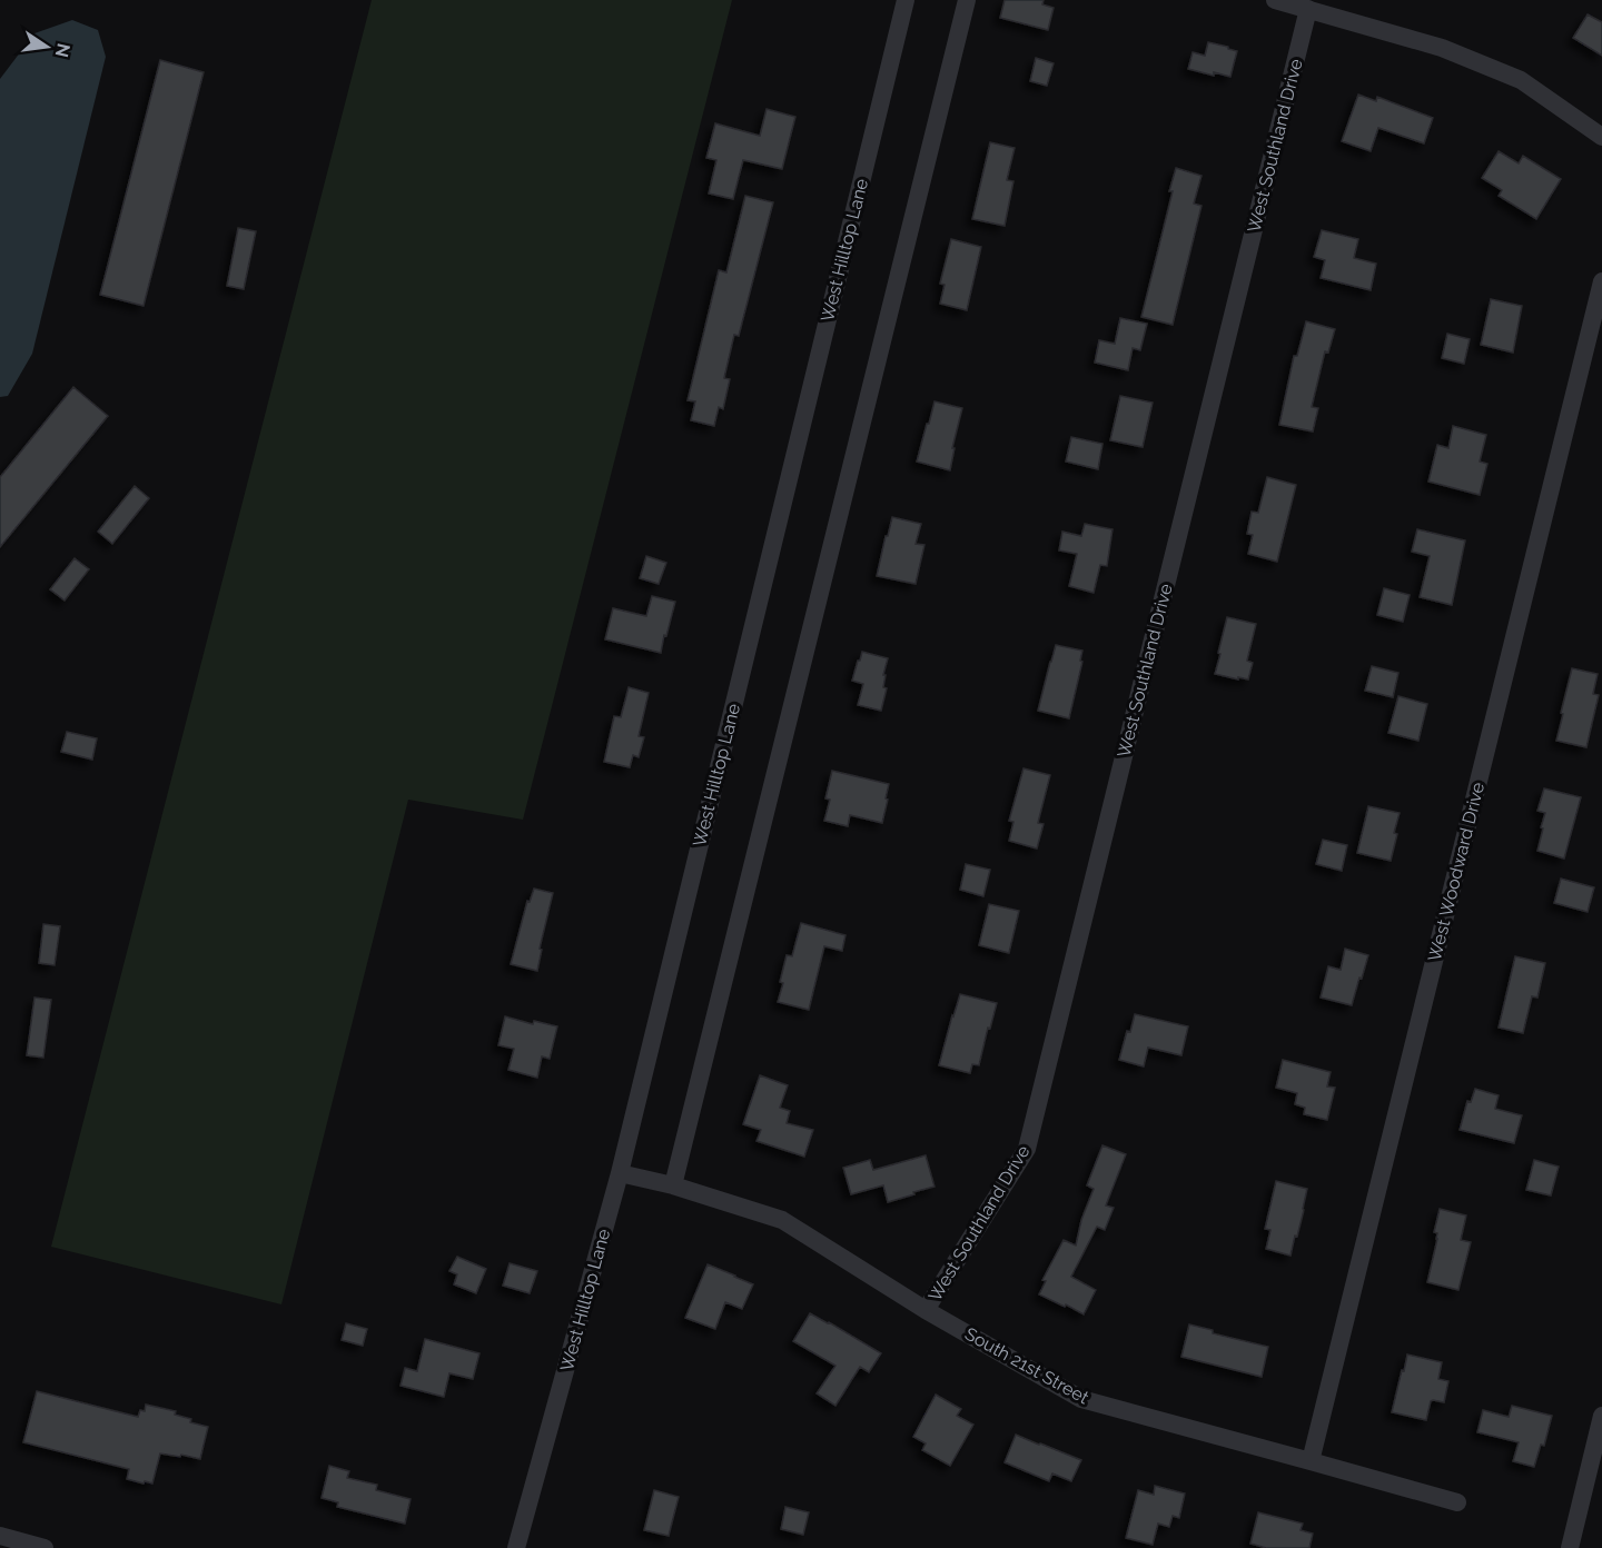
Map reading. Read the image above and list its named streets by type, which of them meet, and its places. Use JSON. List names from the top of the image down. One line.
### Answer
{"streets":{"street":["West Southland Drive","West Hilltop Lane","West Woodward Drive","South 21st Street"]},"crossings":[["West Southland Drive","South 21st Street"],["West Hilltop Lane","South 21st Street"],["West Woodward Drive","South 21st Street"]],"north":"right"}
